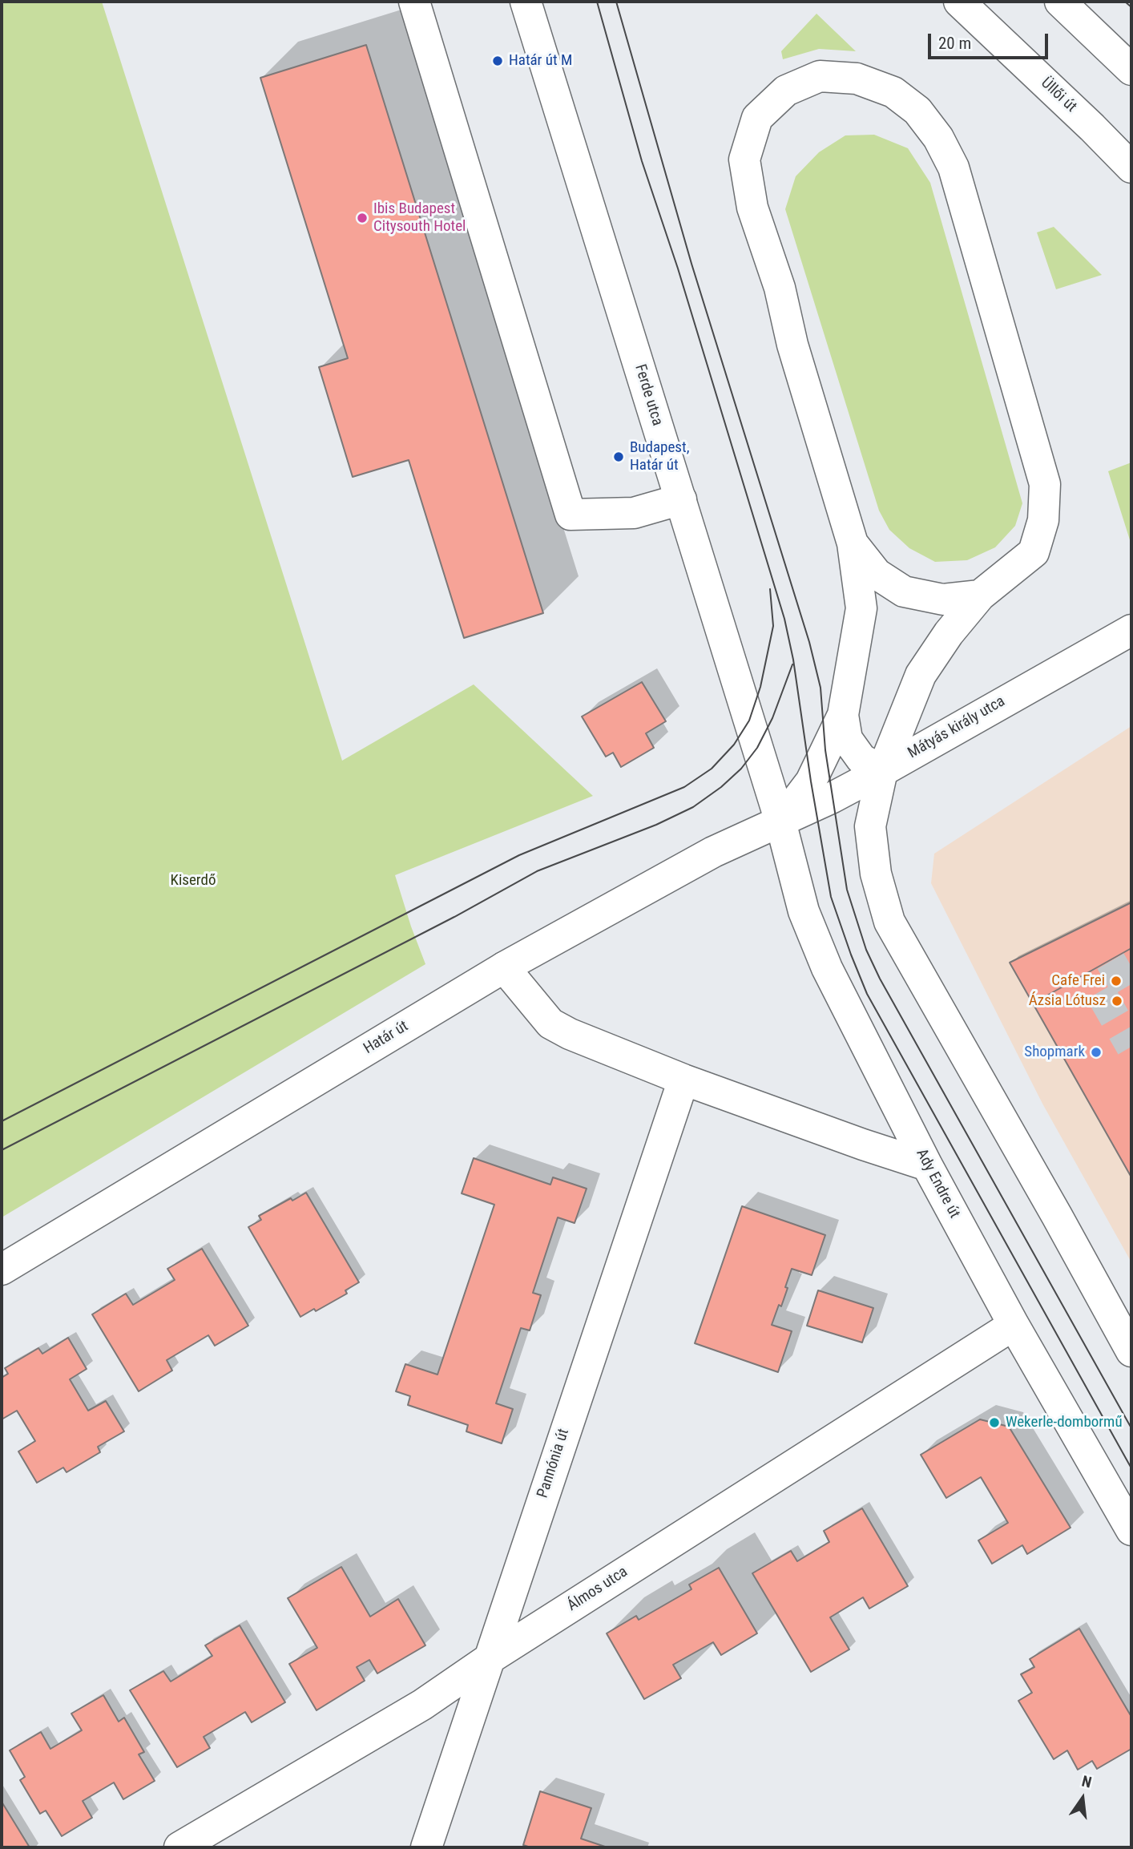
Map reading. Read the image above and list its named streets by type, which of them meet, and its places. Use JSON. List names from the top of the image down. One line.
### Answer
{"streets":{"street":["Üllői út","Ferde utca","Mátyás király utca","Határ út","Ady Endre út","Pannónia út","Álmos utca"]},"crossings":[["Ferde utca","Mátyás király utca"],["Ferde utca","Határ út"],["Ferde utca","Ady Endre út"],["Mátyás király utca","Határ út"],["Mátyás király utca","Ady Endre út"],["Határ út","Ady Endre út"],["Ady Endre út","Álmos utca"],["Pannónia út","Álmos utca"]],"parks":["Kiserdő"],"places":["Határ út M","Ibis Budapest Citysouth Hotel","Budapest, Határ út","Cafe Frei","Ázsia Lótusz","Shopmark","Wekerle-dombormű"],"scale_bar":"20 m","north":"top"}
